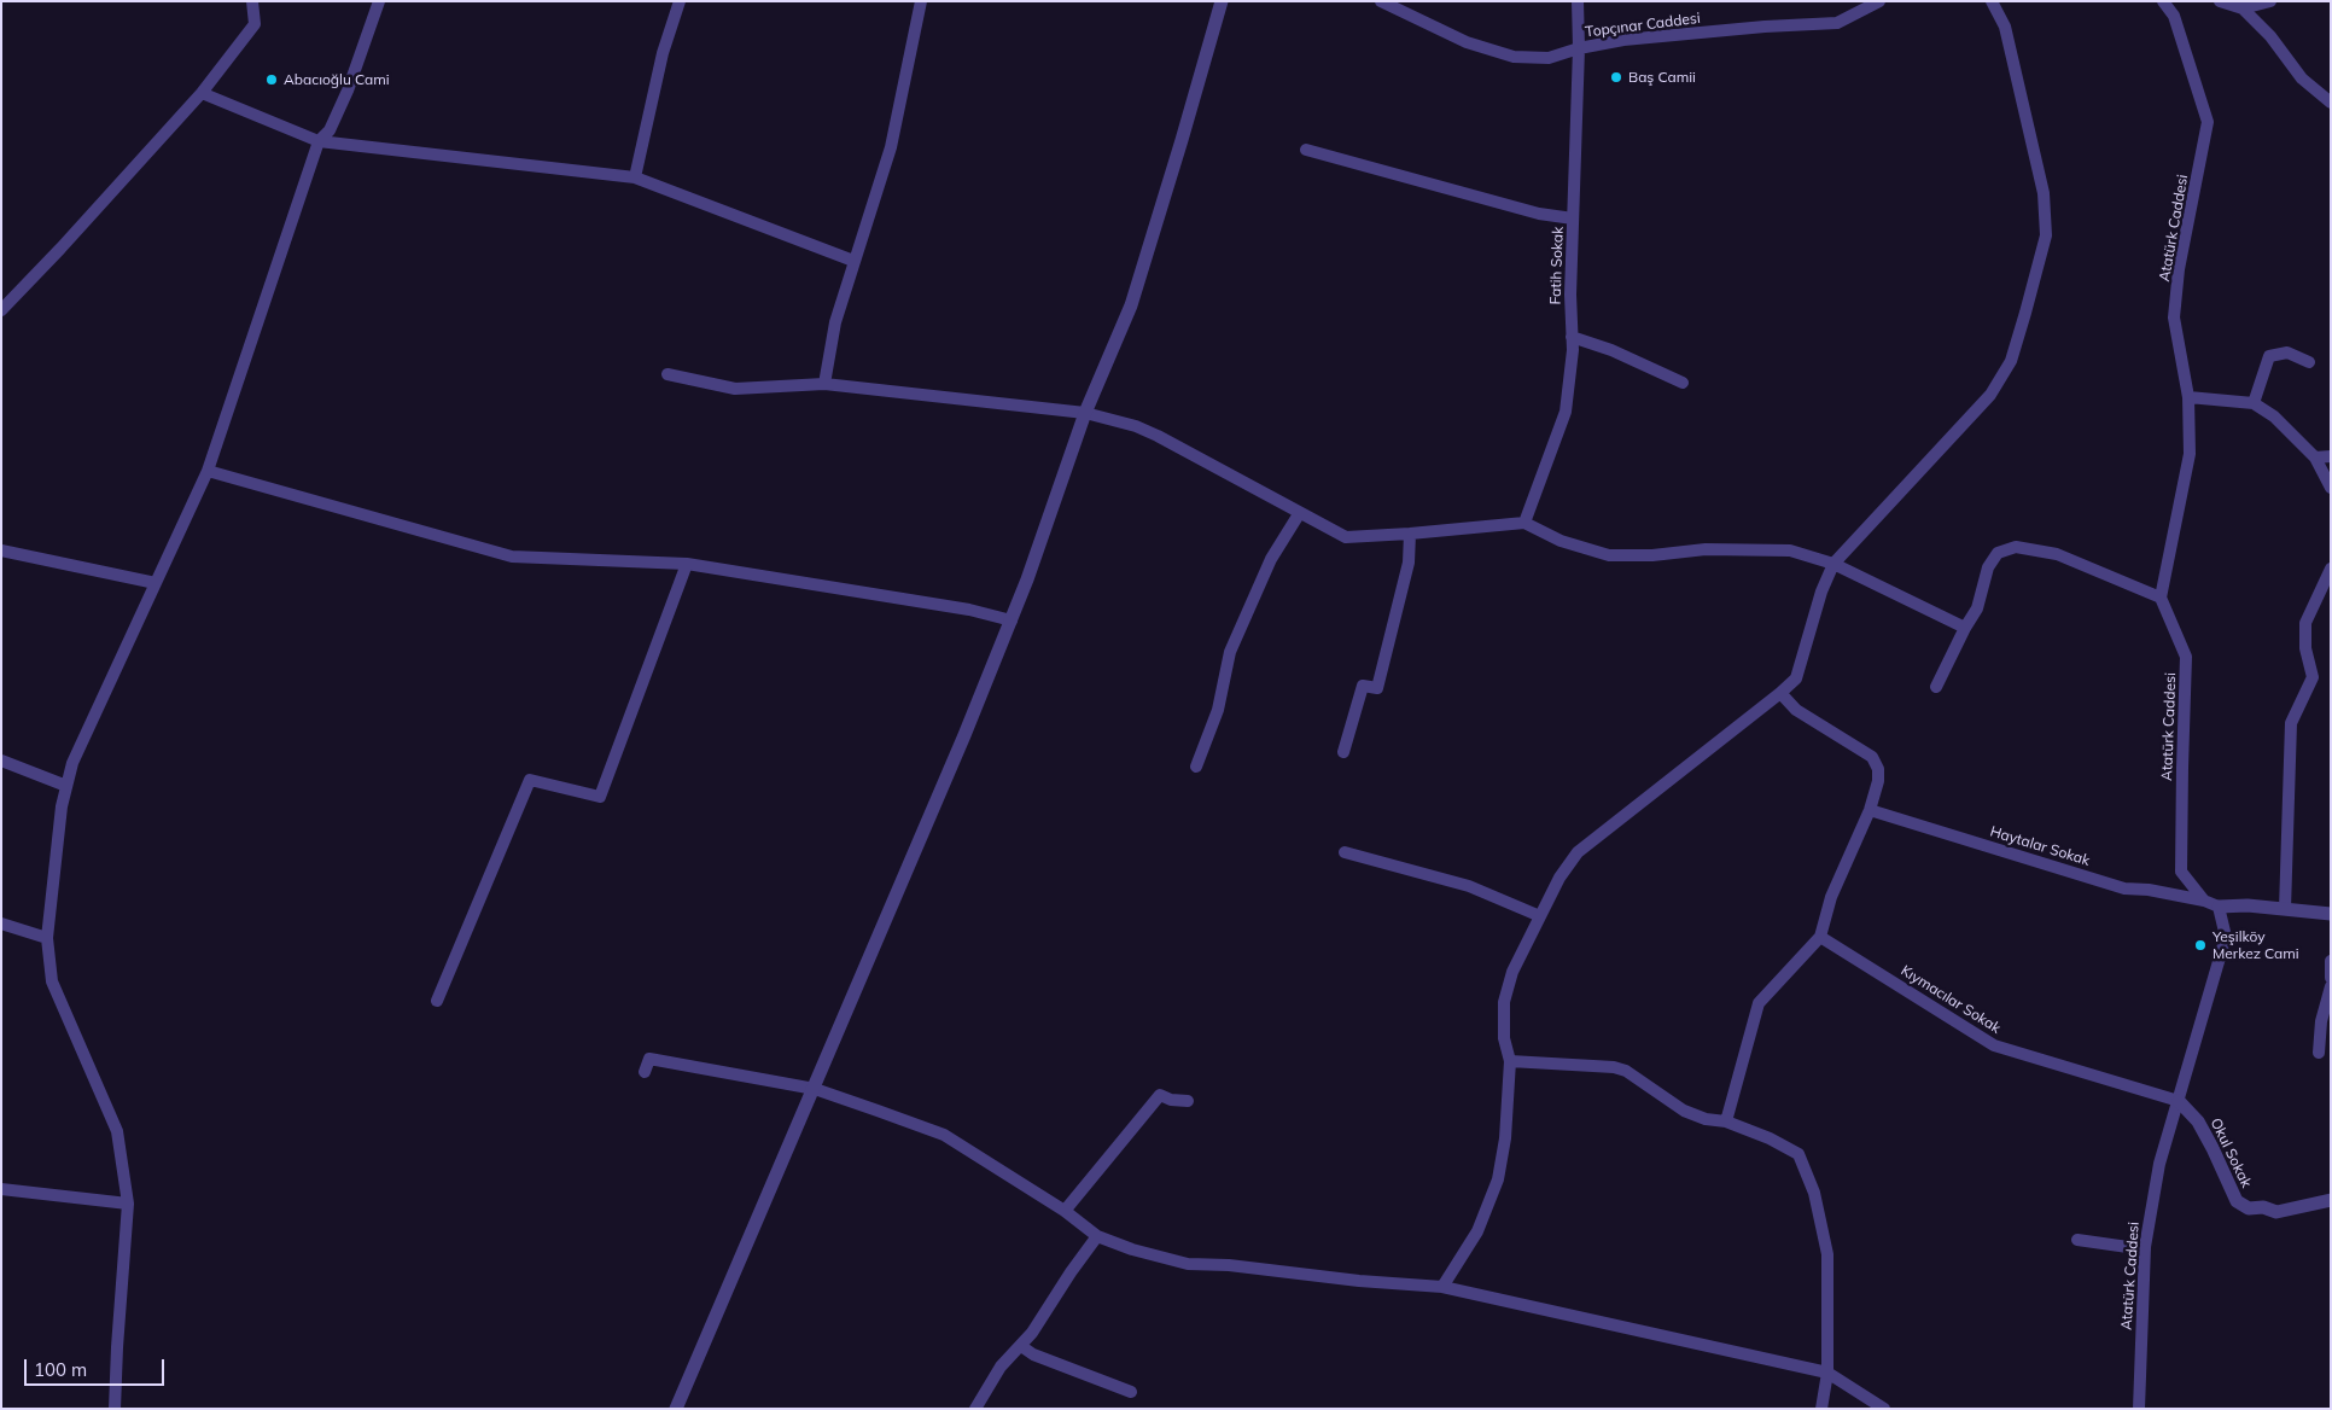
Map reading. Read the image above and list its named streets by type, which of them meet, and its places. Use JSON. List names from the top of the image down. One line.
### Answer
{"streets":{"street":["Topçınar Caddesi","Atatürk Caddesi","Fatih Sokak","Haytalar Sokak","Kıymacılar Sokak","Okul Sokak"]},"crossings":[["Topçınar Caddesi","Fatih Sokak"],["Atatürk Caddesi","Haytalar Sokak"],["Atatürk Caddesi","Kıymacılar Sokak"],["Atatürk Caddesi","Okul Sokak"],["Kıymacılar Sokak","Okul Sokak"]],"places":["Baş Camii","Abacıoğlu Cami","Yeşilköy Merkez Cami"],"scale_bar":"100 m"}
